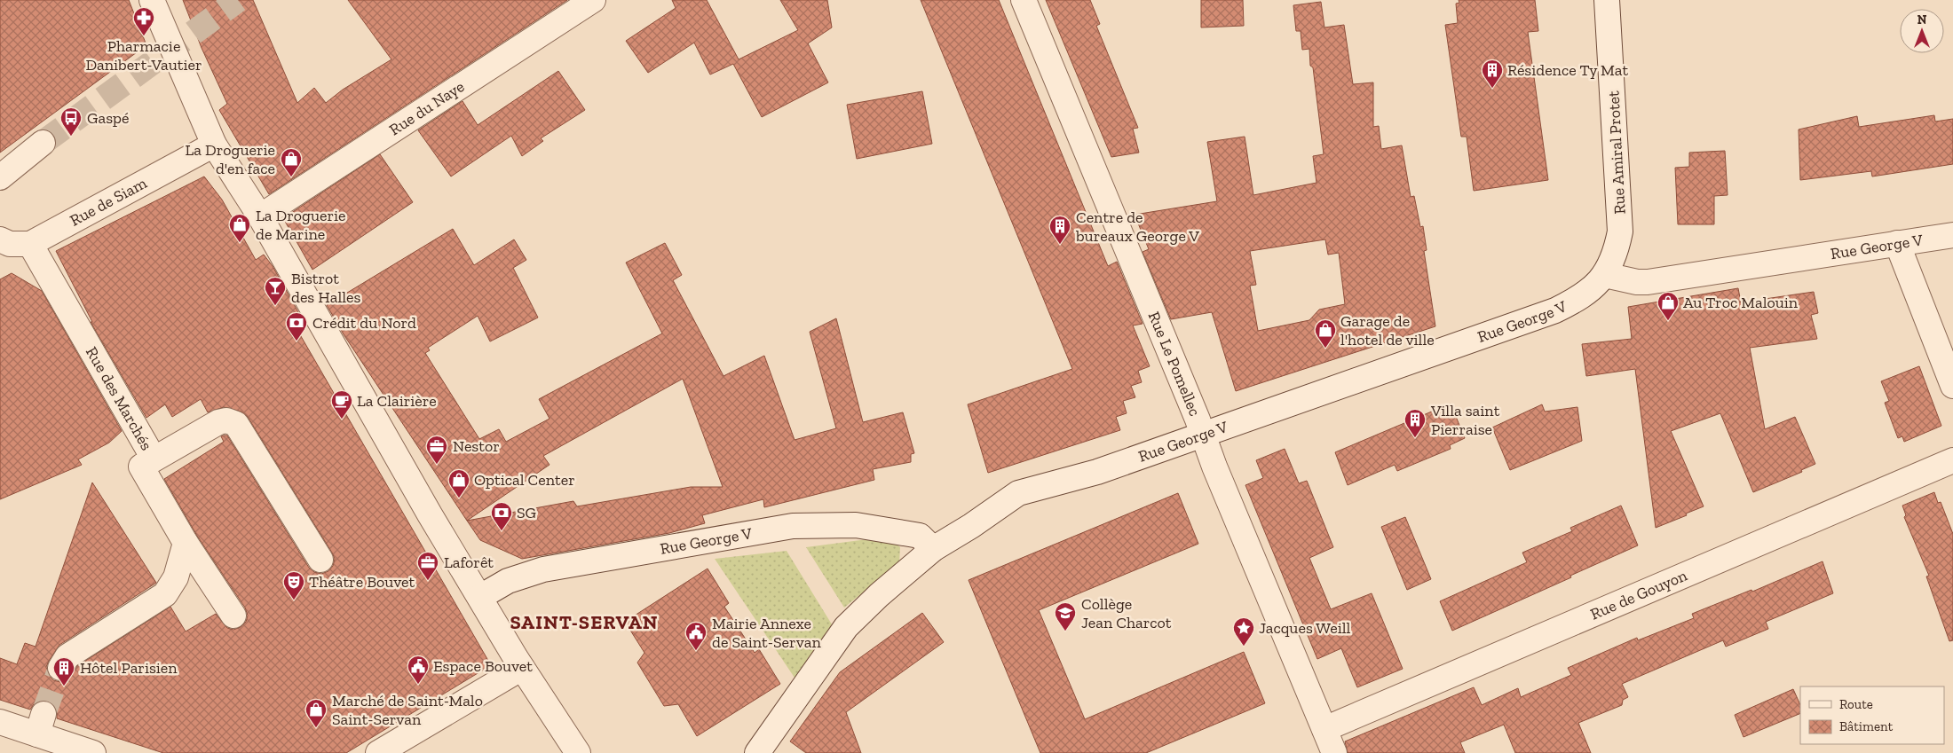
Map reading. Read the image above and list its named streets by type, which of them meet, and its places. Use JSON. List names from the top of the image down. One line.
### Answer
{"streets":{"street":["Rue du Naye","Rue Amiral Protet","Rue de Siam","Rue George V","Rue Le Pomellec","Rue des Marchés","Rue de Gouyon"]},"crossings":[["Rue Amiral Protet","Rue George V"],["Rue de Siam","Rue des Marchés"],["Rue George V","Rue Le Pomellec"],["Rue Le Pomellec","Rue de Gouyon"]],"districts":["SAINT-SERVAN"],"places":{"pharmacy":["Pharmacie Danibert-Vautier"],"building":["Résidence Ty Mat","Centre de bureaux George V","Villa saint Pierraise","Hôtel Parisien"],"bus stop":["Gaspé"],"shop":["La Droguerie d'en face","La Droguerie de Marine","Au Troc Malouin","Garage de l'hotel de ville","Optical Center","Marché de Saint-Malo Saint-Servan"],"bar":["Bistrot des Halles"],"bank":["Crédit du Nord","SG"],"cafe":["La Clairière"],"office":["Nestor","Laforêt"],"theatre":["Théâtre Bouvet"],"school or university":["Collège Jean Charcot"],"place":["Jacques Weill"],"public building":["Mairie Annexe de Saint-Servan","Espace Bouvet"]},"legend":["Route","Bâtiment"],"north":"top"}
